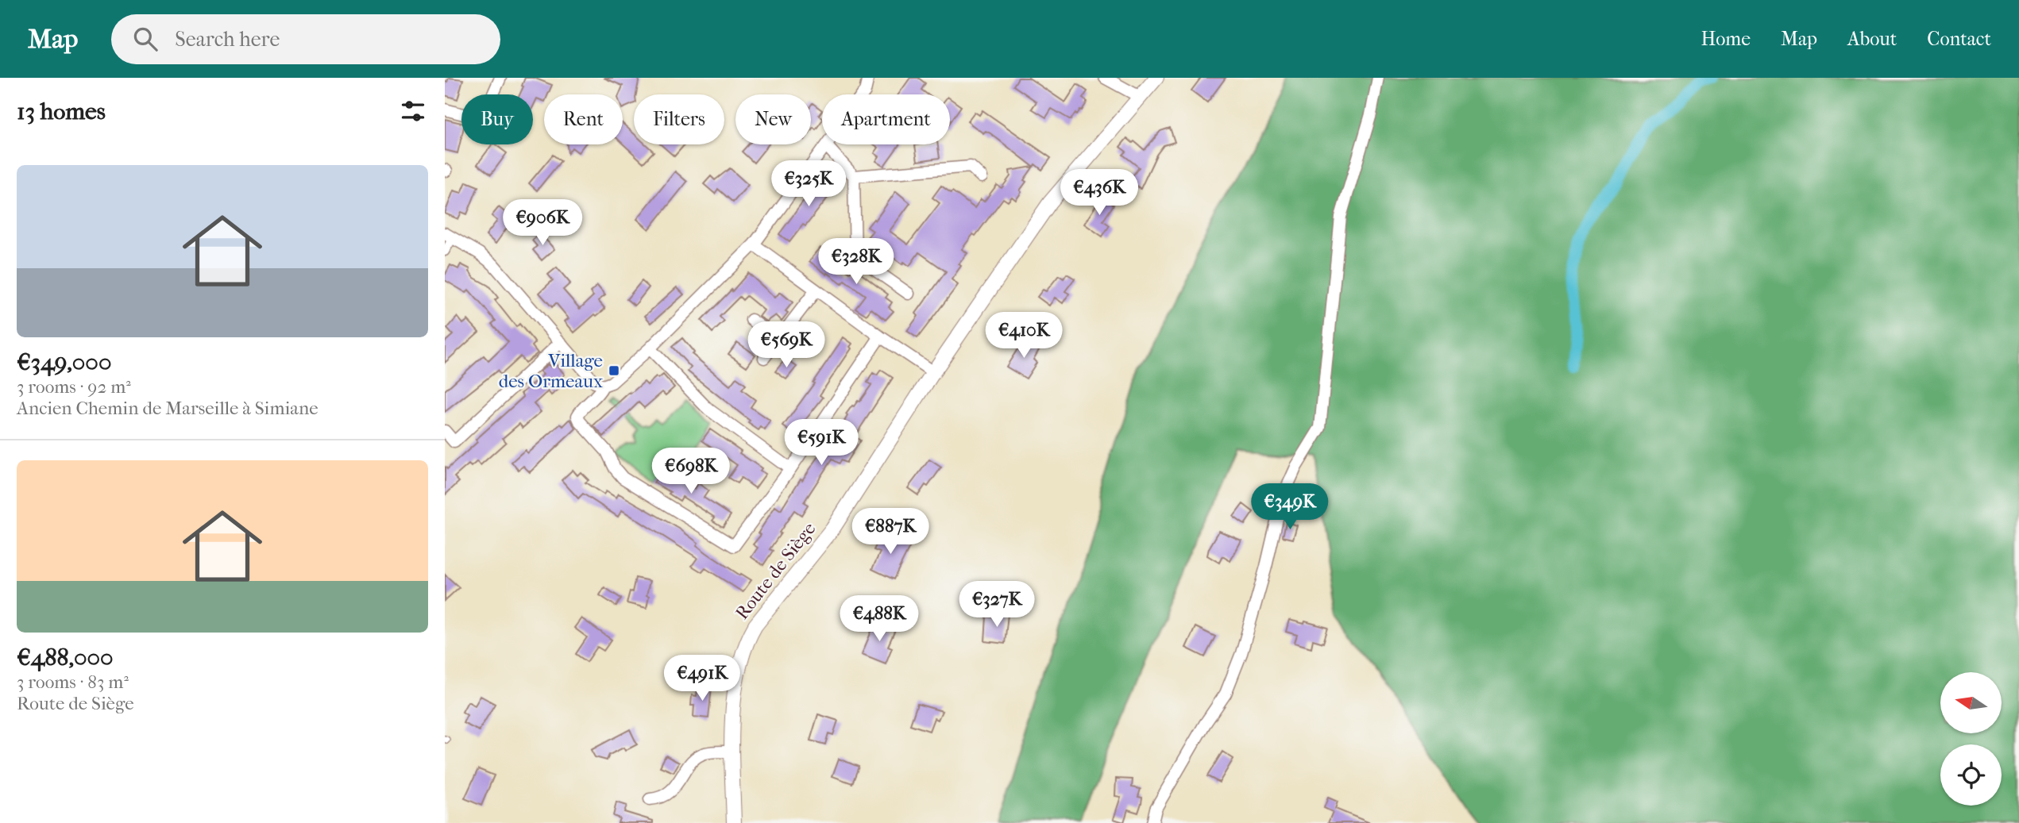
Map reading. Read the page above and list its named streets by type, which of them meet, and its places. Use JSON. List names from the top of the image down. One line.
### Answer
{"streets":{"street":["Route de Siège"]},"places":{"transit":["Village des Ormeaux"]},"north":"left","page":{"header":"Map","search":"Search here","nav":["Home","Map","About","Contact"],"heading":"13 homes","chip":["Buy","Rent","Filters","New","Apartment"],"list":[{"name":"€349,000","note":"3 rooms · 92 m² · Ancien Chemin de Marseille à Simiane"},{"name":"€488,000","note":"3 rooms · 83 m² · Route de Siège"}],"price":["€325K","€436K","€906K","€328K","€410K","€569K","€591K","€698K","€349K","€887K","€327K","€488K","€491K"]}}
